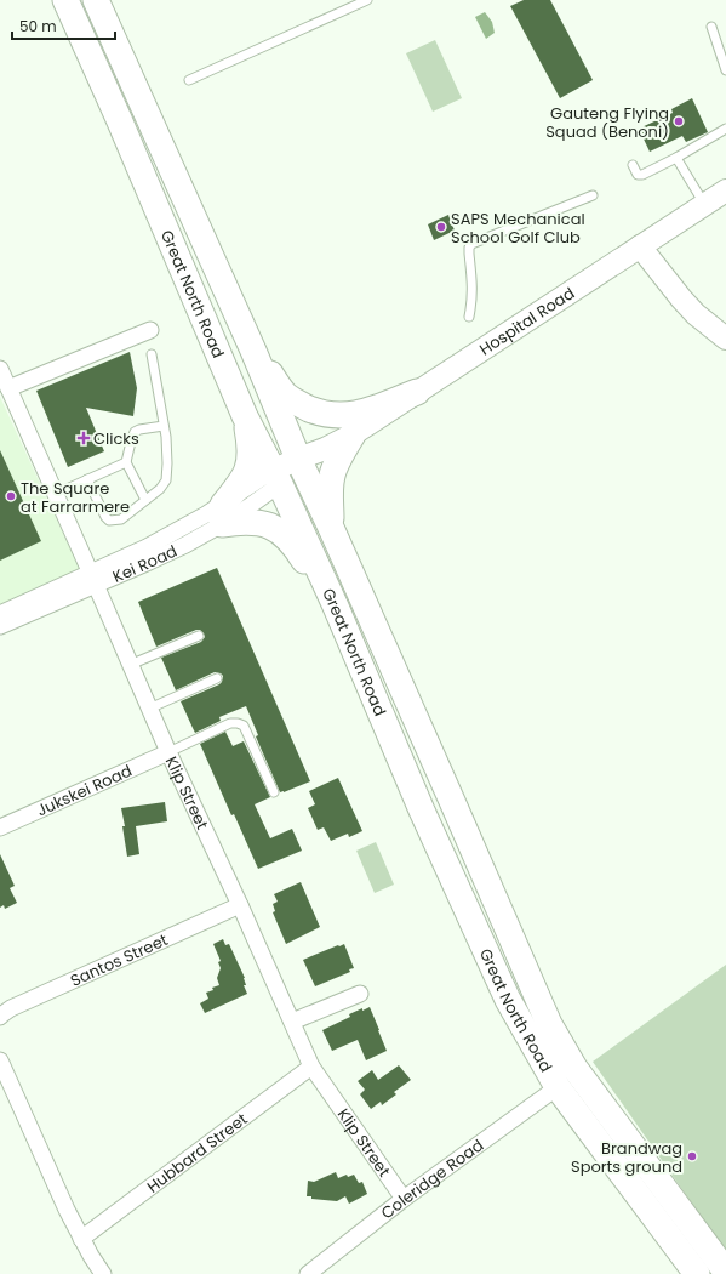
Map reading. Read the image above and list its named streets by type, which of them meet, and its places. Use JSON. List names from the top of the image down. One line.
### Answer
{"streets":{"main road":["Great North Road"],"street":["Hospital Road","Kei Road","Jukskei Road","Klip Street","Santos Street","Hubbard Street","Coleridge Road"]},"crossings":[["Great North Road","Hospital Road"],["Great North Road","Kei Road"],["Great North Road","Coleridge Road"],["Hospital Road","Kei Road"],["Kei Road","Klip Street"],["Jukskei Road","Klip Street"],["Klip Street","Santos Street"],["Klip Street","Hubbard Street"],["Klip Street","Coleridge Road"]],"places":{"other":["Gauteng Flying Squad (Benoni)","SAPS Mechanical School Golf Club","The Square at Farrarmere","Brandwag Sports ground"],"health":["Clicks"]},"scale_bar":"50 m"}
